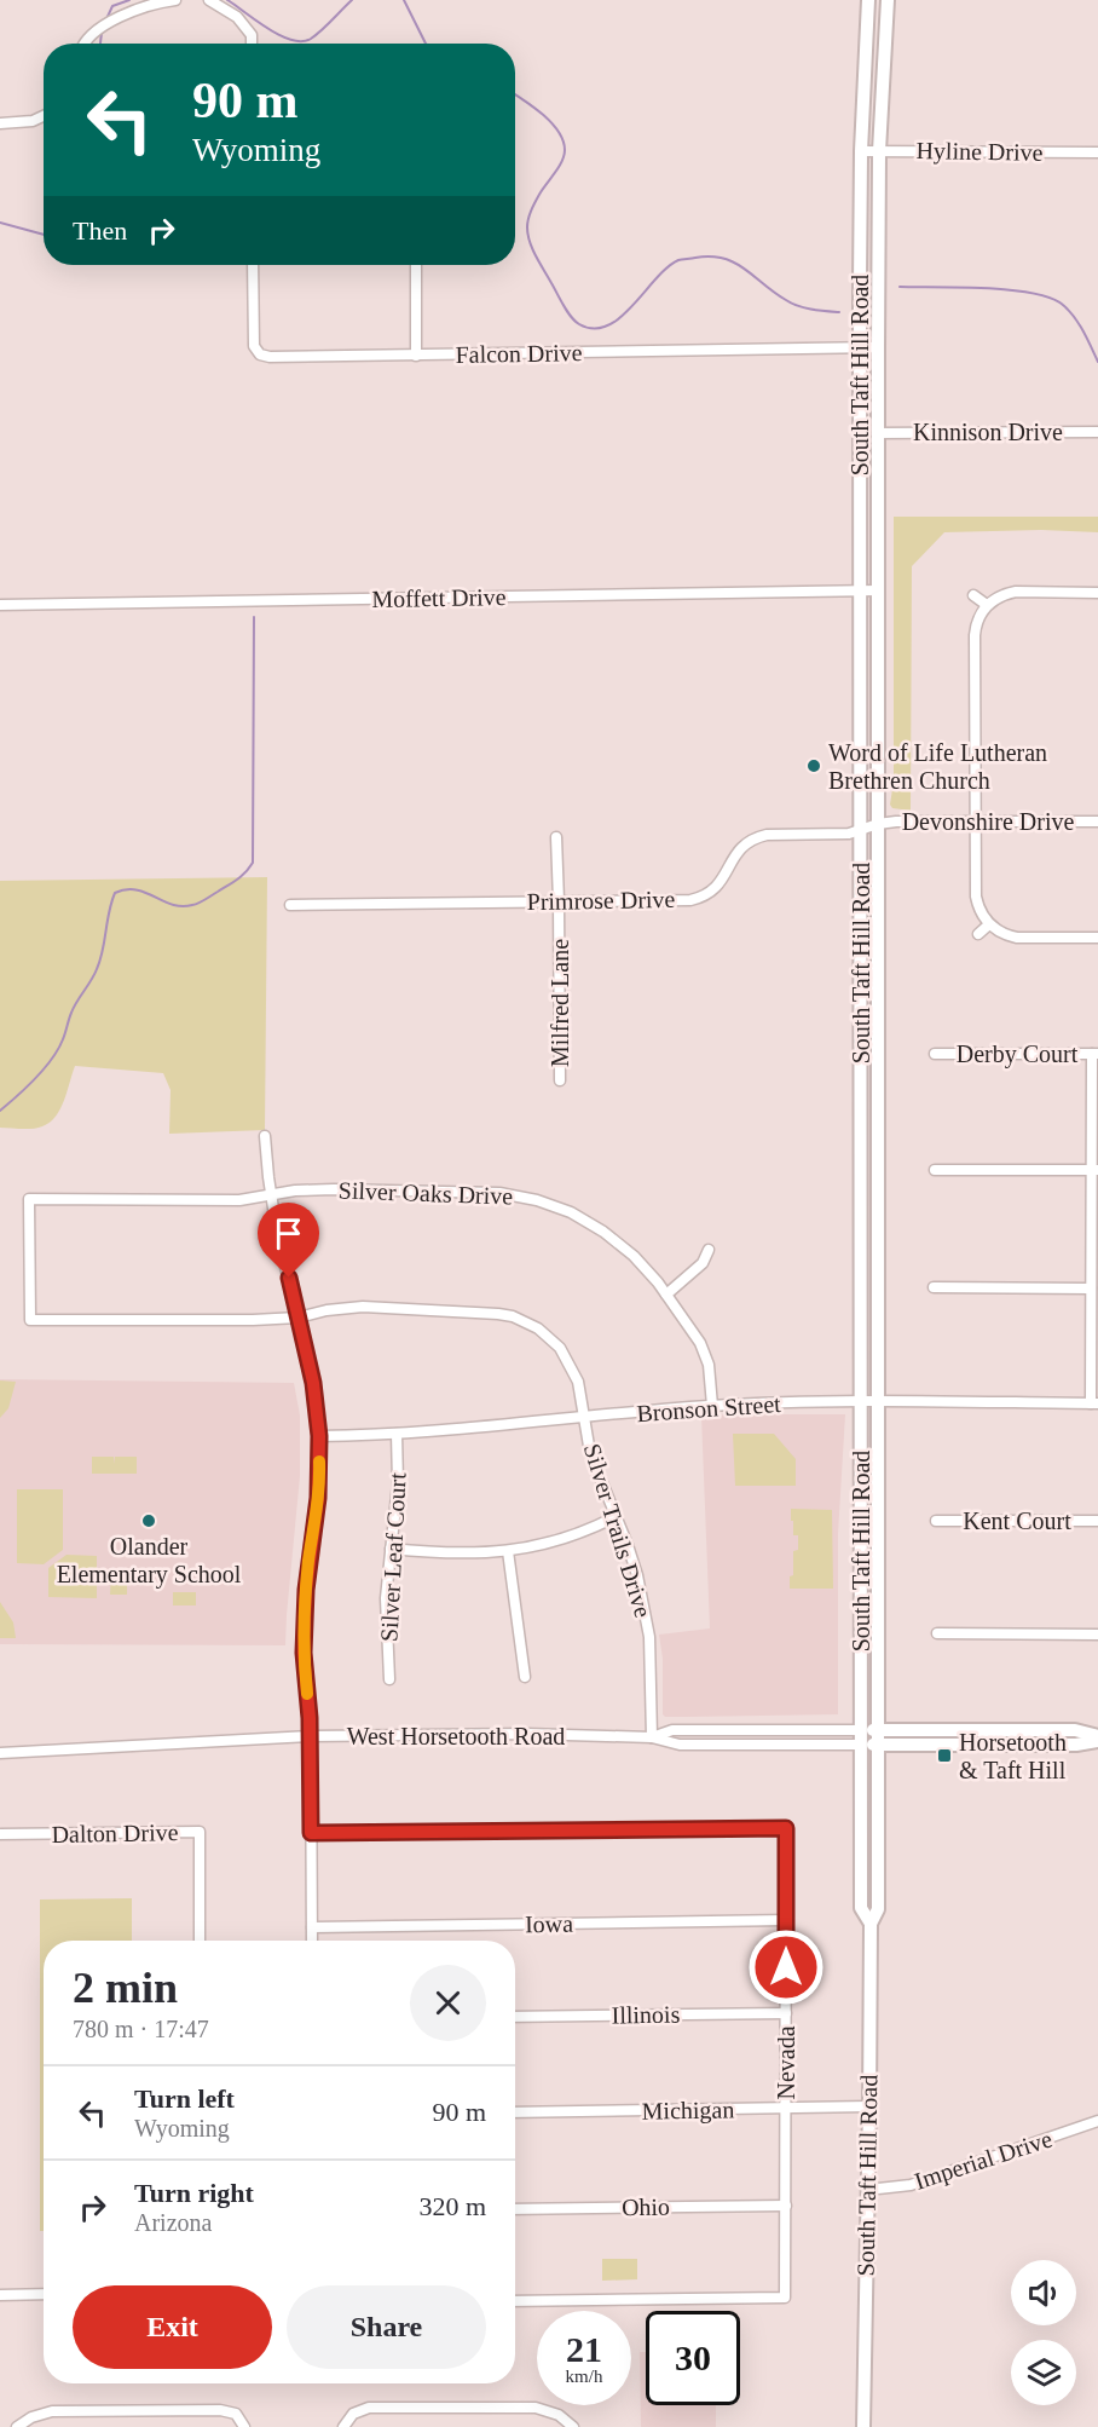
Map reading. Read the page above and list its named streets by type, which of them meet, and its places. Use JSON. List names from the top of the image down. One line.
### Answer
{"streets":{"main road":["South Taft Hill Road","West Horsetooth Road"],"street":["Hyline Drive","Falcon Drive","Kinnison Drive","Moffett Drive","Devonshire Drive","Primrose Drive","Milfred Lane","Derby Court","Silver Oaks Drive","Bronson Street","Kent Court","Silver Trails Drive","Silver Leaf Court","Dalton Drive","Iowa","Illinois","Nevada","Michigan","Imperial Drive","Ohio"]},"crossings":[["Hyline Drive","South Taft Hill Road"],["Falcon Drive","South Taft Hill Road"],["South Taft Hill Road","Kinnison Drive"],["South Taft Hill Road","Moffett Drive"],["South Taft Hill Road","Devonshire Drive"],["South Taft Hill Road","Primrose Drive"],["South Taft Hill Road","Bronson Street"],["South Taft Hill Road","West Horsetooth Road"],["South Taft Hill Road","Michigan"],["South Taft Hill Road","Imperial Drive"],["Devonshire Drive","Primrose Drive"],["Primrose Drive","Milfred Lane"],["Silver Oaks Drive","Bronson Street"],["Silver Oaks Drive","Silver Trails Drive"],["Bronson Street","Silver Trails Drive"],["Bronson Street","Silver Leaf Court"],["Silver Trails Drive","West Horsetooth Road"],["Iowa","Nevada"],["Illinois","Nevada"],["Nevada","Michigan"],["Nevada","Ohio"]],"places":{"other":["Word of Life Lutheran Brethren Church","Olander Elementary School"],"transit":["Horsetooth & Taft Hill"]},"page":{"turn":["90 m","Wyoming"],"then":"Then","heading":["2 min","780 m · 17:47"],"list":[{"name":"Turn left","note":"Wyoming","value":"90 m"},{"name":"Turn right","note":"Arizona","value":"320 m"}],"buttons":["Exit","Share"],"speed":"21 km/h","limit":"30"}}
